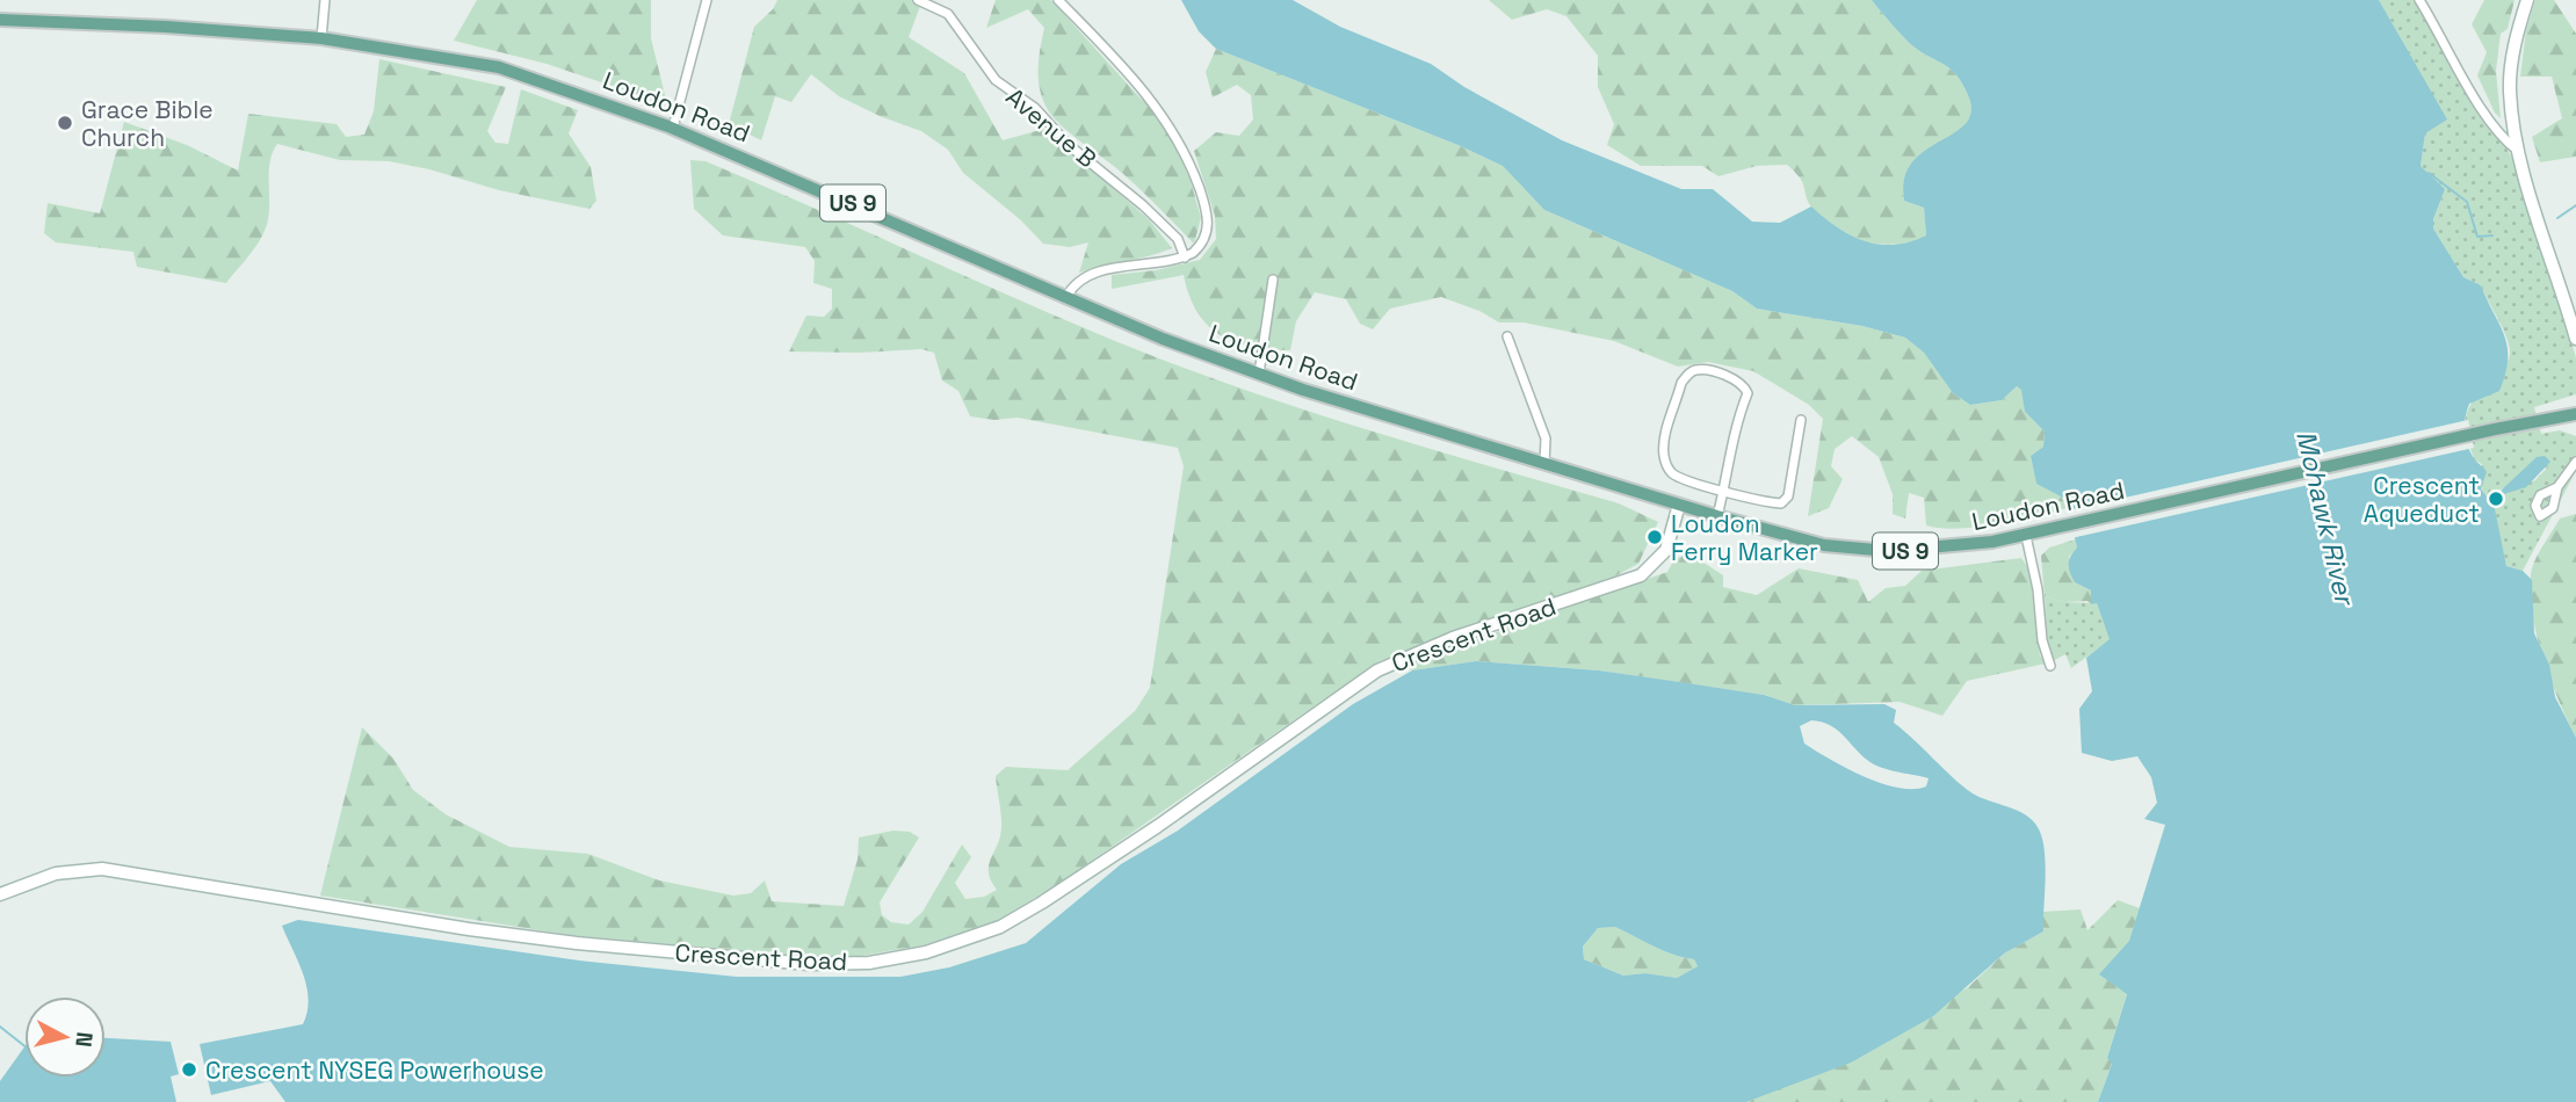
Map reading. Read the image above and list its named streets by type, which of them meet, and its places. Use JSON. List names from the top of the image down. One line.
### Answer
{"streets":{"main road":["Loudon Road","US 9"],"street":["Avenue B","Crescent Road"]},"crossings":[["Loudon Road","Crescent Road"]],"water":["Mohawk River"],"places":["Grace Bible Church","Crescent Aqueduct","Loudon Ferry Marker","Crescent NYSEG Powerhouse"],"north":"right"}
